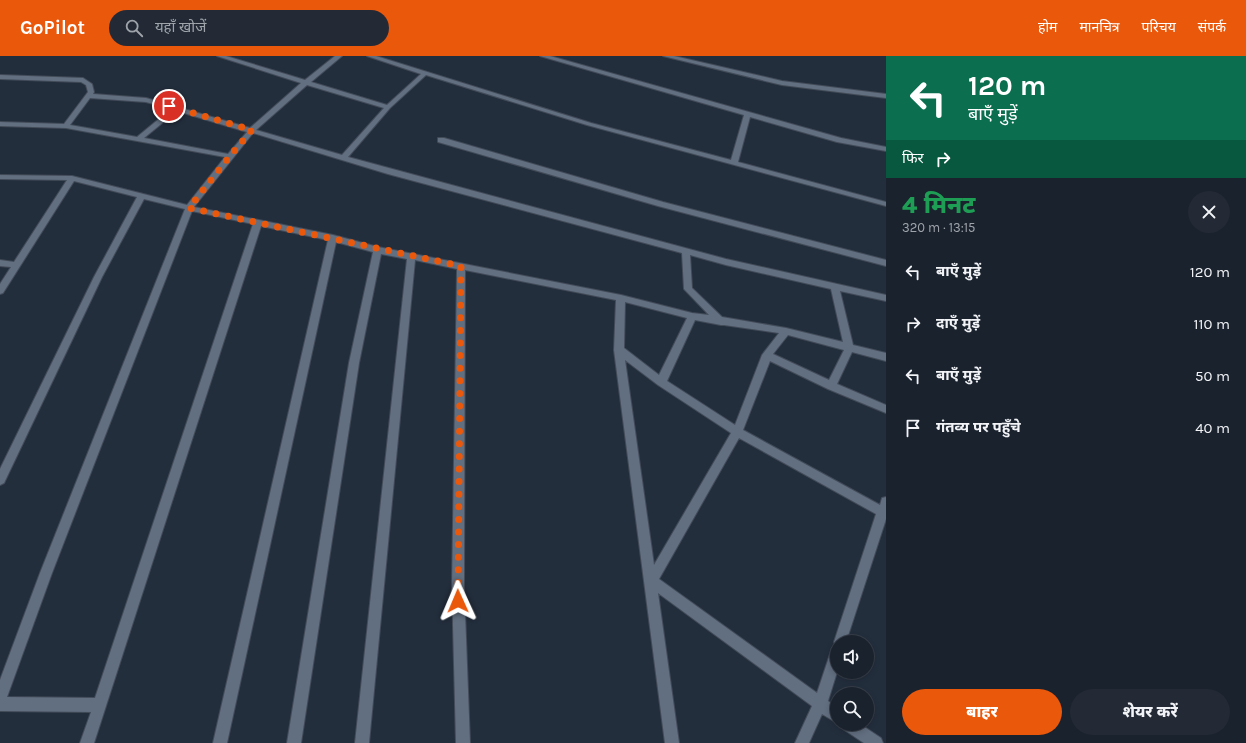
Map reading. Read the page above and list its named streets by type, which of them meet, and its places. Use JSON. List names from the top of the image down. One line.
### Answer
{"page":{"header":"GoPilot","search":"यहाँ खोजें","nav":["होम","मानचित्र","परिचय","संपर्क"],"turn":["120 m","बाएँ मुड़ें"],"then":"फिर","heading":["4 मिनट","320 m · 13:15"],"list":[{"name":"बाएँ मुड़ें","value":"120 m"},{"name":"दाएँ मुड़ें","value":"110 m"},{"name":"बाएँ मुड़ें","value":"50 m"},{"name":"गंतव्य पर पहुँचे","value":"40 m"}],"buttons":["बाहर","शेयर करें"]}}
